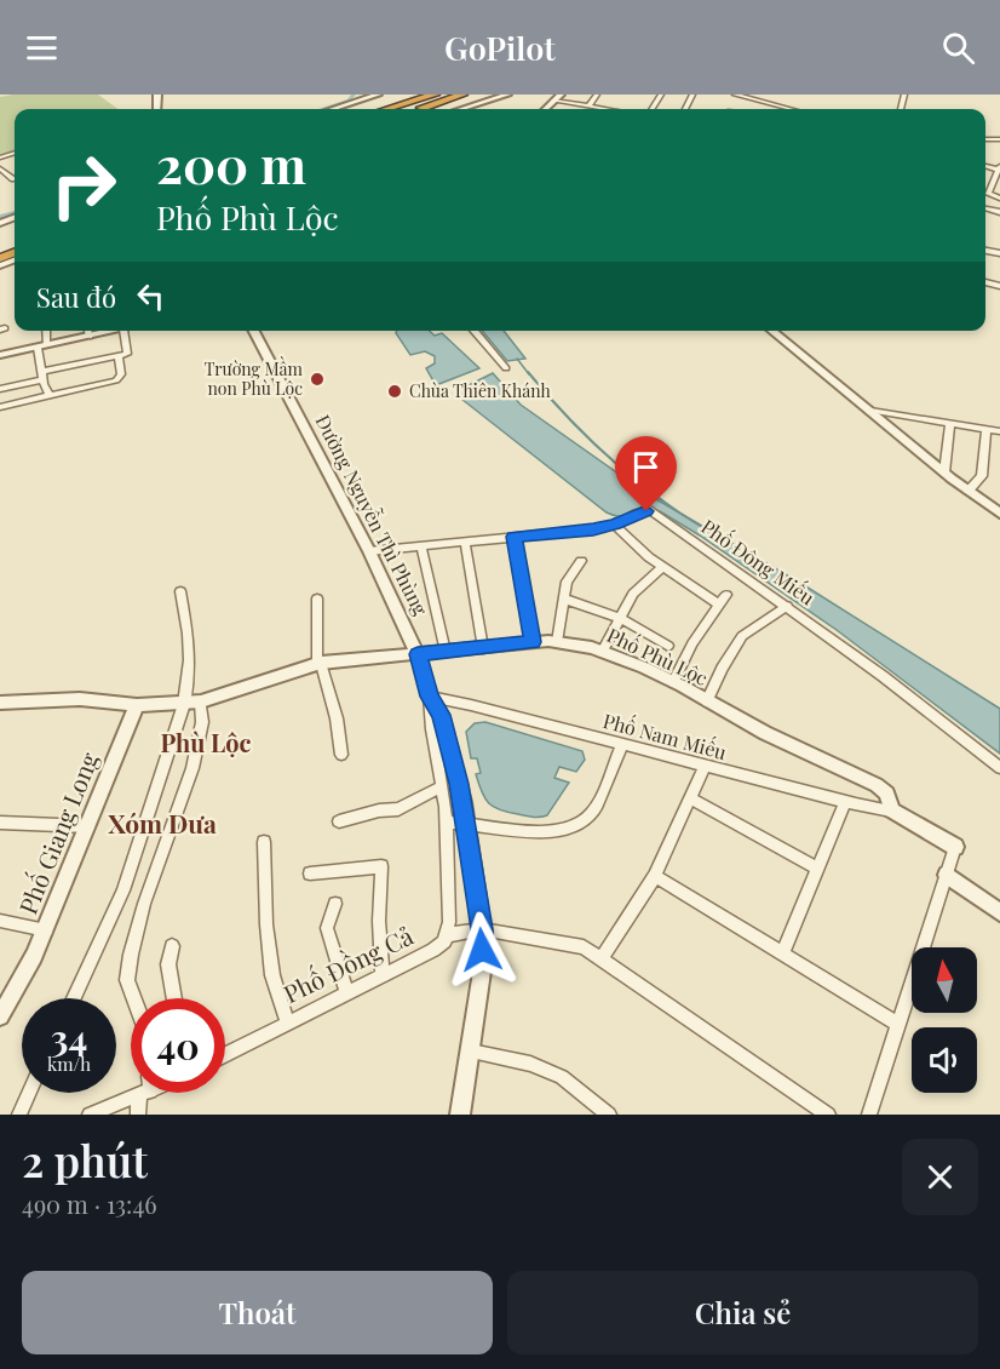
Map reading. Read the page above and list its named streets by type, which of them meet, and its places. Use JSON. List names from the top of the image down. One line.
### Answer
{"streets":{"street":["Đường Nguyễn Thì Phùng","Phố Đông Miếu","Phố Phù Lộc","Phố Nam Miếu","Phố Giang Long","Phố Đồng Cả"]},"crossings":[["Đường Nguyễn Thì Phùng","Phố Đông Miếu"],["Đường Nguyễn Thì Phùng","Phố Phù Lộc"],["Đường Nguyễn Thì Phùng","Phố Nam Miếu"],["Phố Phù Lộc","Phố Nam Miếu"],["Phố Phù Lộc","Phố Giang Long"]],"districts":["Phù Lộc","Xóm Dưa"],"places":["Trường Mầm non Phù Lộc","Chùa Thiên Khánh"],"north":"top","page":{"header":"GoPilot","turn":["200 m","Phố Phù Lộc"],"then":"Sau đó","speed":"34 km/h","limit":"40","heading":["2 phút","490 m · 13:46"],"buttons":["Thoát","Chia sẻ"]}}
